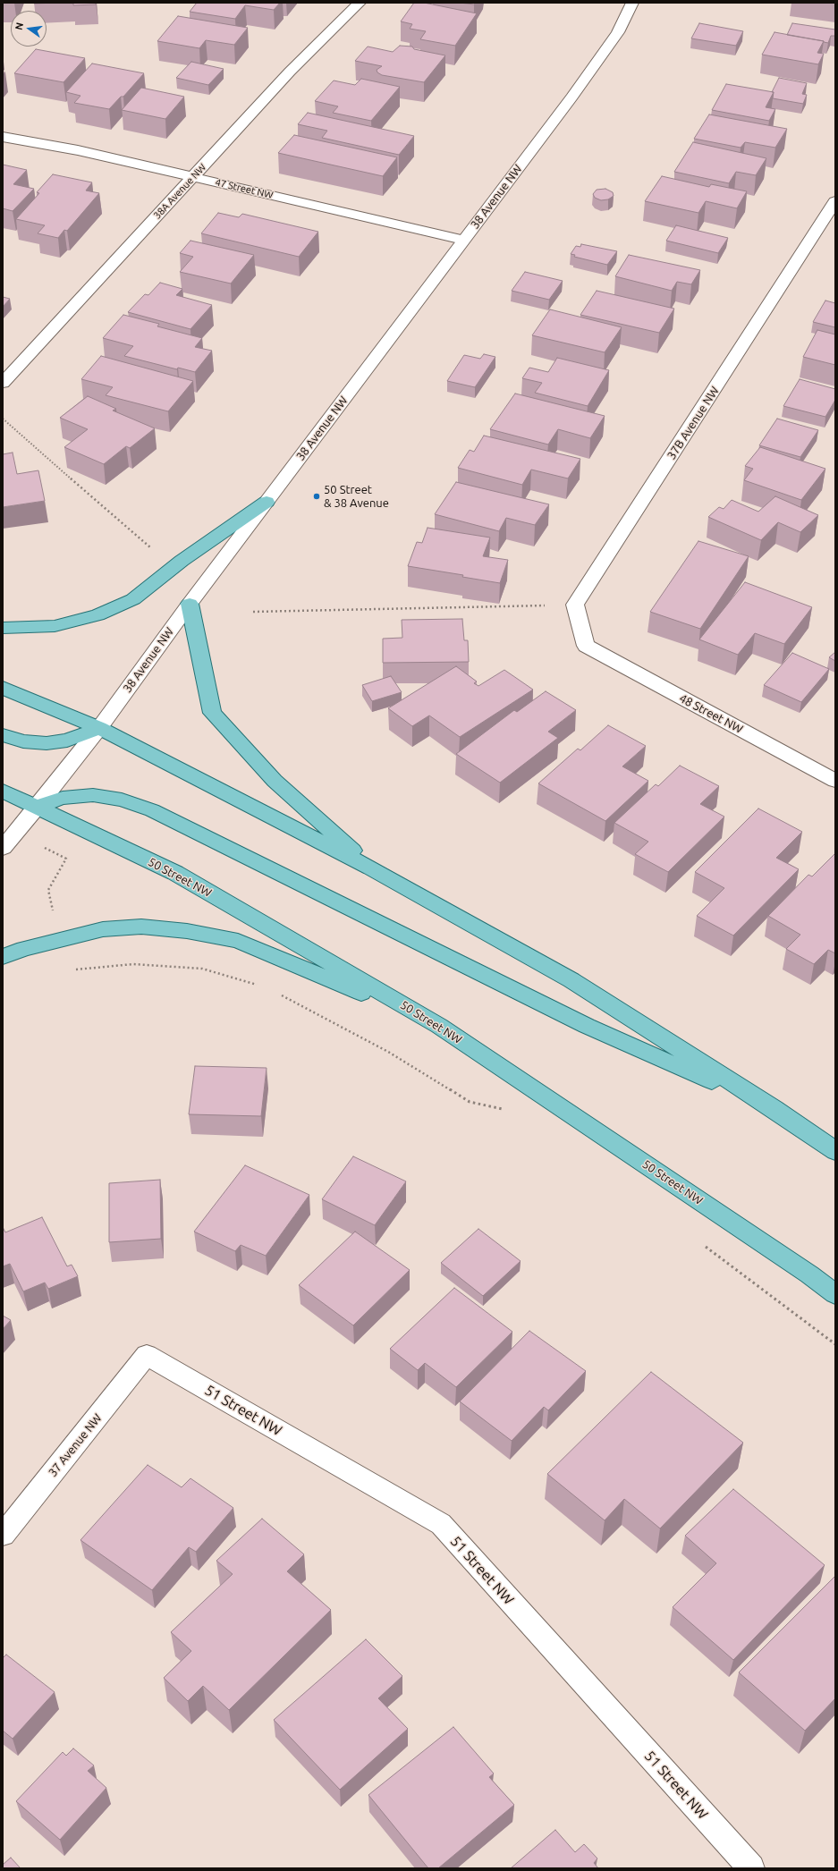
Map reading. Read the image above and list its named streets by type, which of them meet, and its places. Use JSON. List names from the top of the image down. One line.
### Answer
{"streets":{"main road":["50 Street NW"],"street":["47 Street NW","38A Avenue NW","38 Avenue NW","37B Avenue NW","48 Street NW","51 Street NW","37 Avenue NW"]},"crossings":[["47 Street NW","38A Avenue NW"],["47 Street NW","38 Avenue NW"],["38 Avenue NW","50 Street NW"],["37B Avenue NW","48 Street NW"],["51 Street NW","37 Avenue NW"]],"places":["50 Street & 38 Avenue"],"north":"left"}
